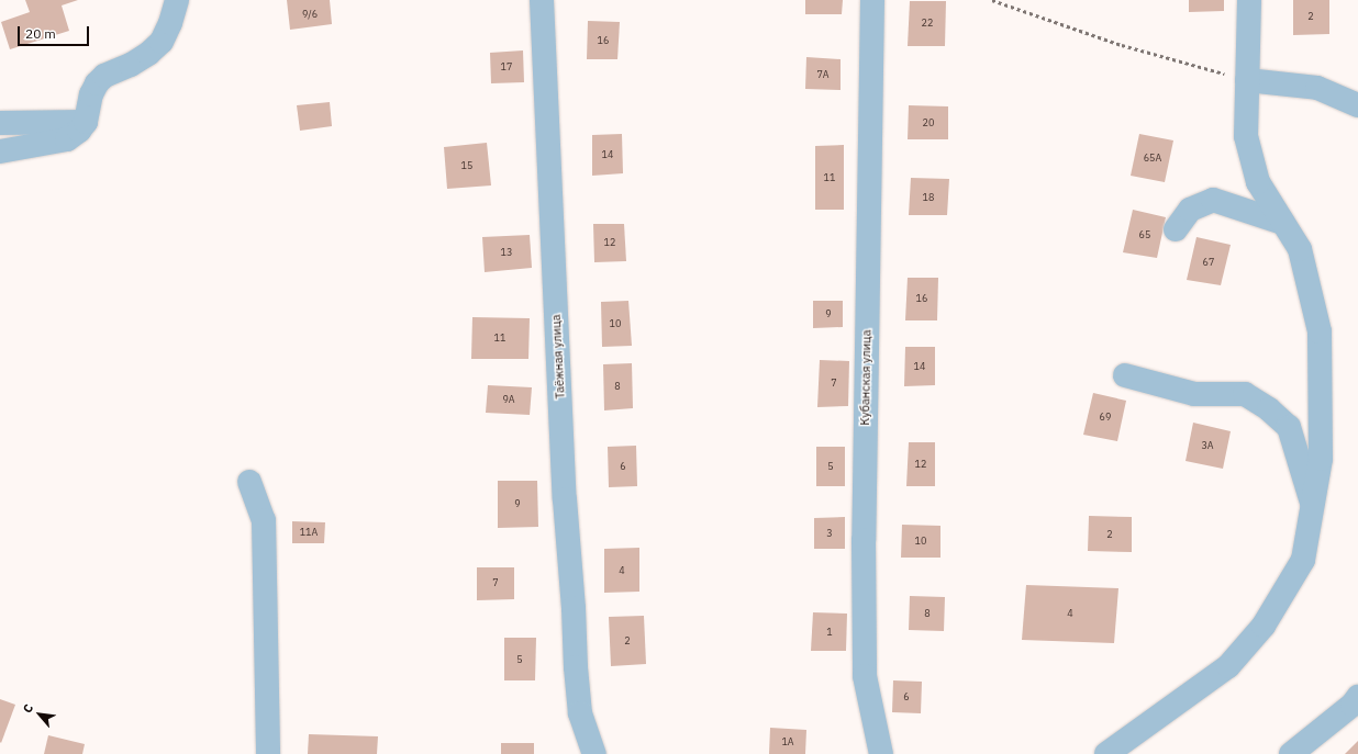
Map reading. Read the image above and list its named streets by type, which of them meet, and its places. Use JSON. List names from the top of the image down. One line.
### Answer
{"streets":{"street":["Таёжная улица","Кубанская улица"]},"house_numbers":["9/6","2","22","16","17","7А","20","14","65А","15","11","18","65","12","13","67","16","9","10","11","14","7","8","9А","69","3А","12","6","5","9","11А","3","2","10","4","7","8","4","1","2","5","6","1А"],"scale_bar":"20 m","north":"top left"}
